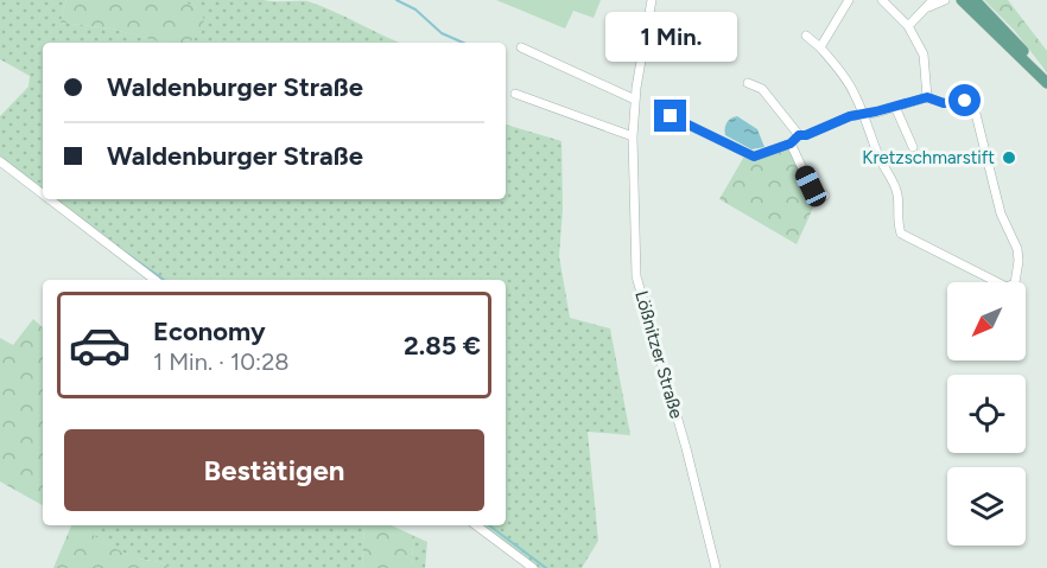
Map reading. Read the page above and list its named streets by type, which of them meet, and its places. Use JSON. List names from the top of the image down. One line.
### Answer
{"streets":{"street":["Lößnitzer Straße"]},"places":["Kretzschmarstift"],"north":"bottom left","page":{"bubble":"1 Min.","banner":["Waldenburger Straße","Waldenburger Straße"],"list":[{"name":"Economy","note":"1 Min. · 10:28","value":"2.85 €"}],"buttons":"Bestätigen"}}
